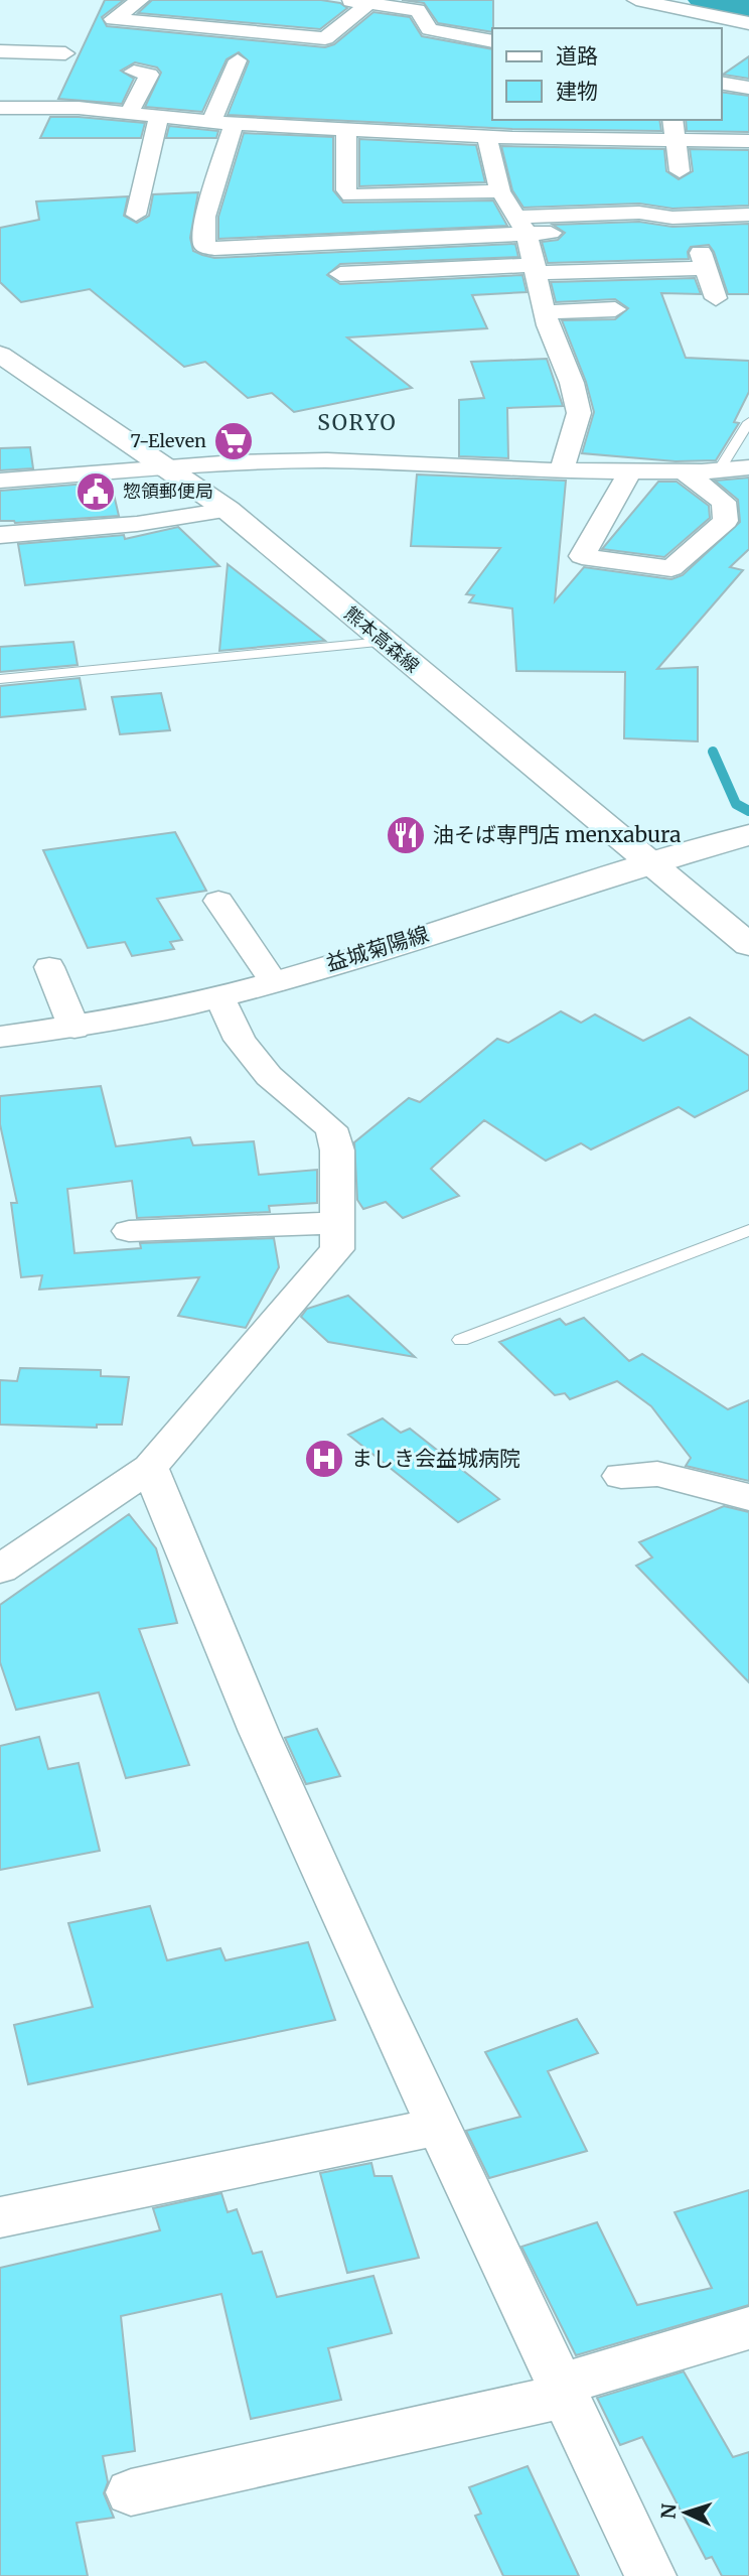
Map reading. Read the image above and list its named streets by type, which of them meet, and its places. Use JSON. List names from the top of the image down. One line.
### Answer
{"streets":{"main road":["熊本高森線","益城菊陽線"]},"crossings":[["熊本高森線","益城菊陽線"]],"districts":["SORYO"],"places":{"supermarket":["7-Eleven"],"public building":["惣領郵便局"],"restaurant":["油そば専門店 menxabura"],"hospital":["ましき会益城病院"]},"legend":["道路","建物"],"north":"left"}
